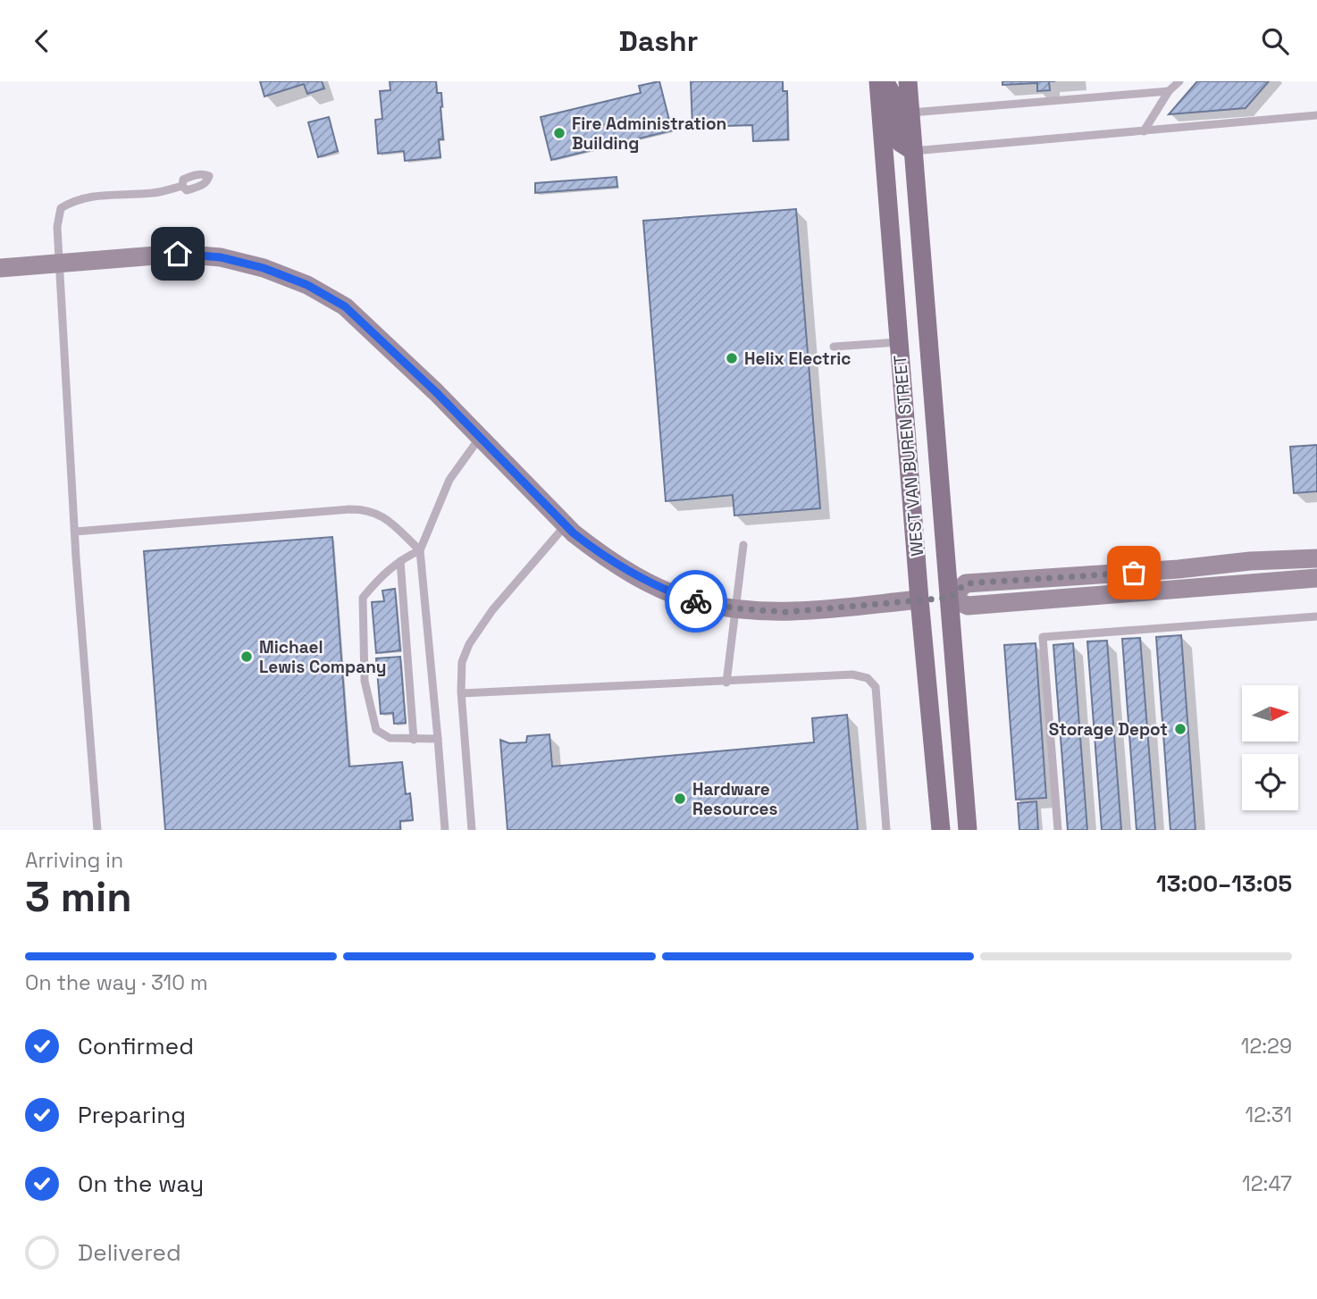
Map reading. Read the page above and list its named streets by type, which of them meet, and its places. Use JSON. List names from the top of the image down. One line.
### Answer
{"streets":{"main road":["WEST VAN BUREN STREET"]},"places":["Fire Administration Building","Helix Electric","Michael Lewis Company","Storage Depot","Hardware Resources"],"north":"right","page":{"header":"Dashr","heading":["3 min","Arriving in","13:00–13:05"],"bar":"On the way · 310 m","list":[["Confirmed","12:29"],["Preparing","12:31"],["On the way","12:47"],"Delivered"]}}
